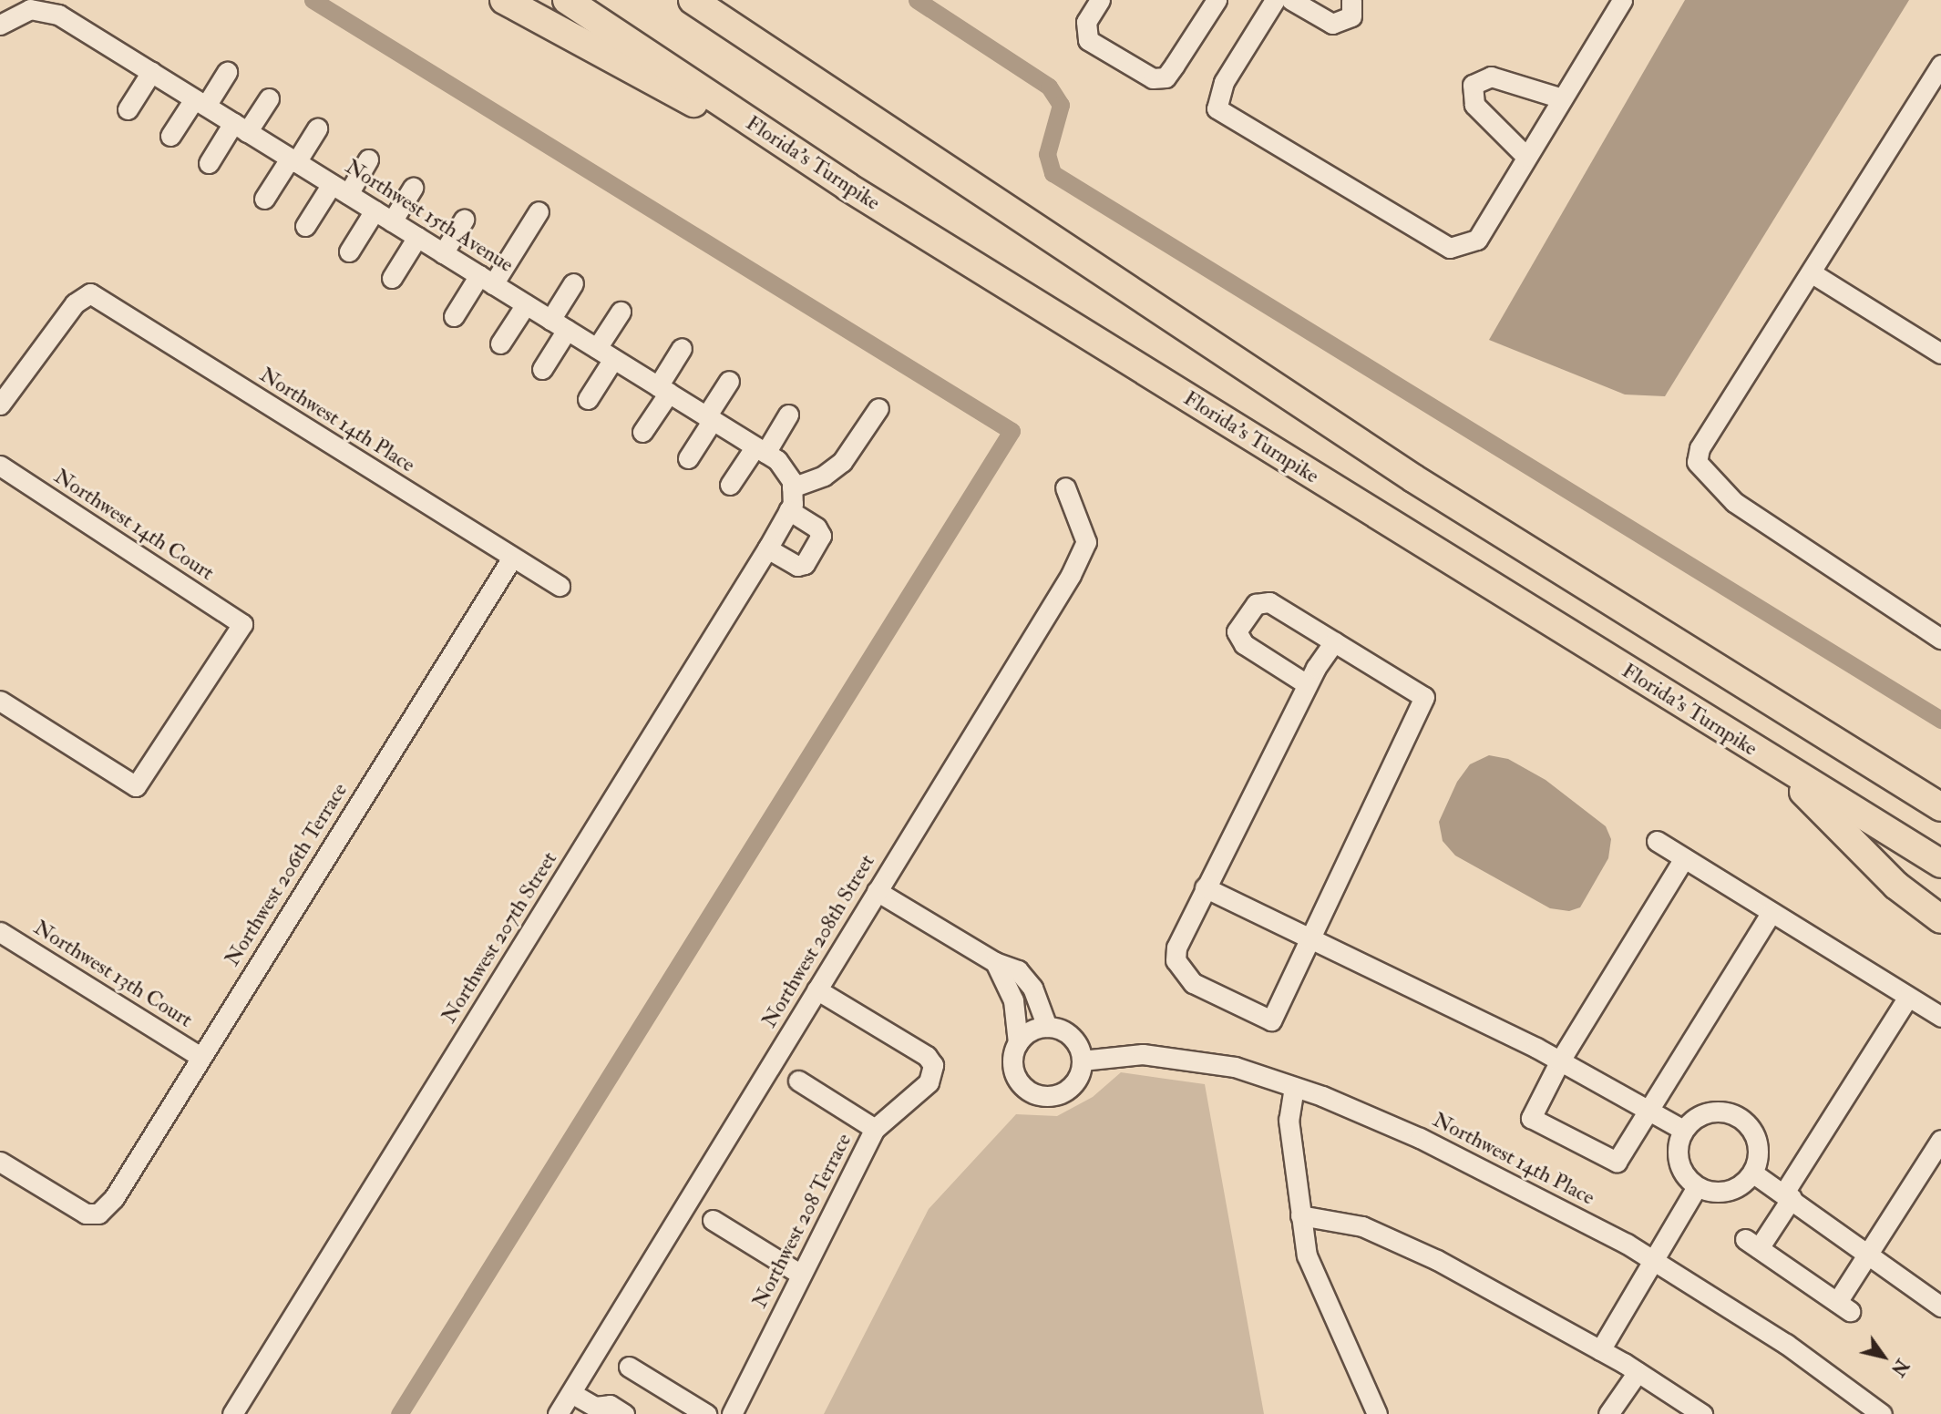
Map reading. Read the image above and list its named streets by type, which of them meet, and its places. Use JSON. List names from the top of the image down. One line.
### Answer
{"streets":{"highway":["Florida's Turnpike"],"street":["Northwest 15th Avenue","Northwest 14th Place","Northwest 14th Court","Northwest 206th Terrace","Northwest 207th Street","Northwest 208th Street","Northwest 13th Court","Northwest 208 Terrace"]},"crossings":[["Northwest 15th Avenue","Northwest 207th Street"],["Northwest 14th Place","Northwest 206th Terrace"],["Northwest 206th Terrace","Northwest 13th Court"],["Northwest 208th Street","Northwest 208 Terrace"]],"north":"bottom right"}
